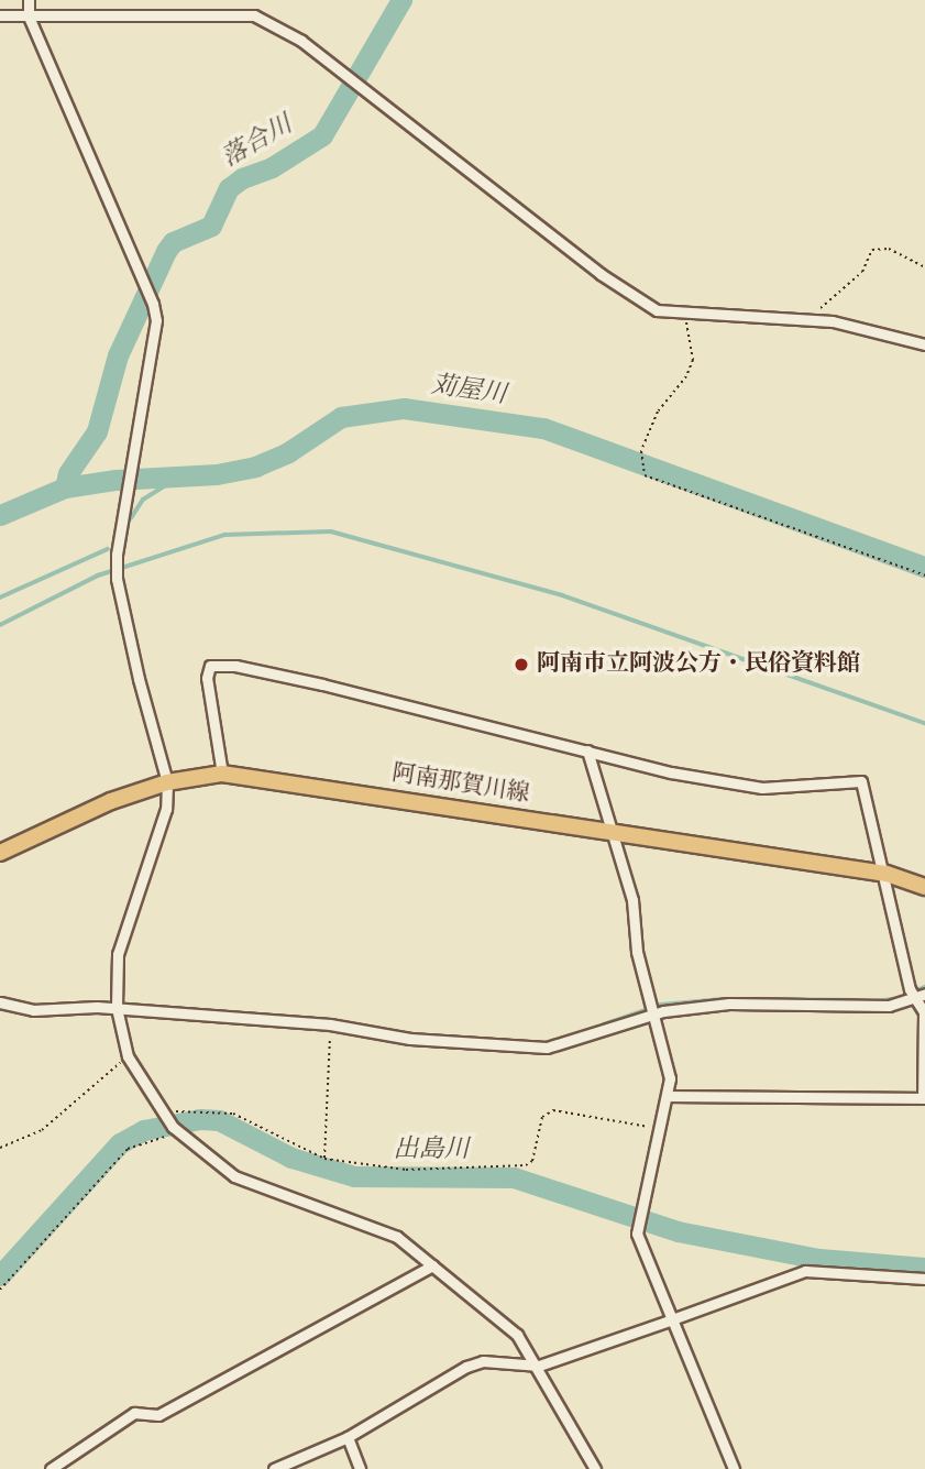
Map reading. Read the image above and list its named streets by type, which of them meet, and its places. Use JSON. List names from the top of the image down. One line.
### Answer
{"streets":{"main road":["阿南那賀川線"]},"water":["落合川","苅屋川","出島川"],"places":["阿南市立阿波公方・民俗資料館"]}
